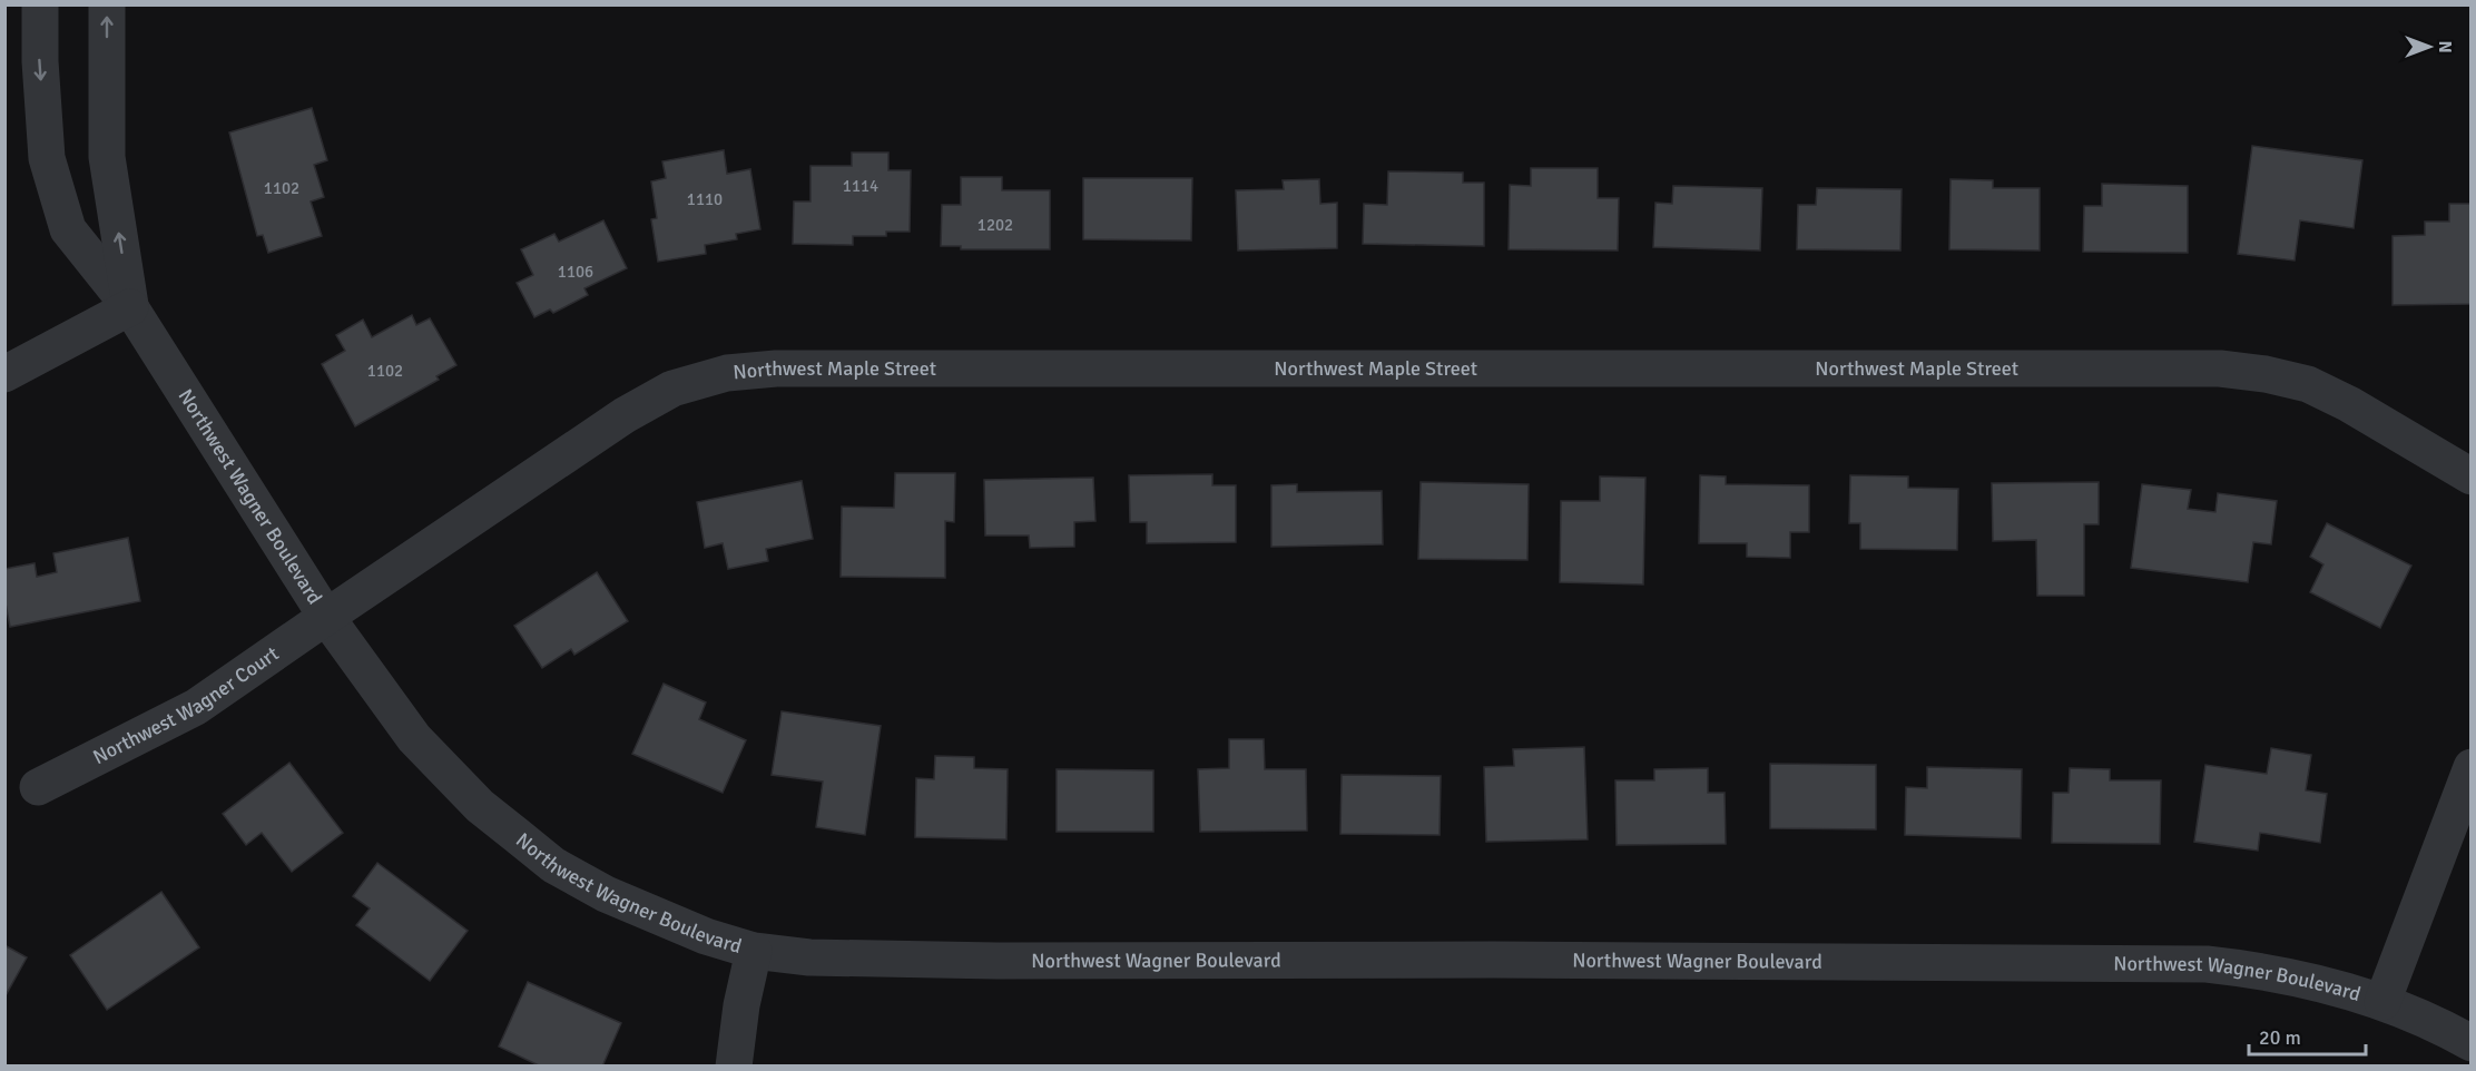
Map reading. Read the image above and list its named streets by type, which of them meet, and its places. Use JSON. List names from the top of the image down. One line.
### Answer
{"streets":{"street":["Northwest Maple Street","Northwest Wagner Boulevard","Northwest Wagner Court"]},"crossings":[["Northwest Maple Street","Northwest Wagner Boulevard"],["Northwest Maple Street","Northwest Wagner Court"],["Northwest Wagner Boulevard","Northwest Wagner Court"]],"house_numbers":["1114","1102","1110","1202","1106","1102"],"scale_bar":"20 m","north":"right"}
